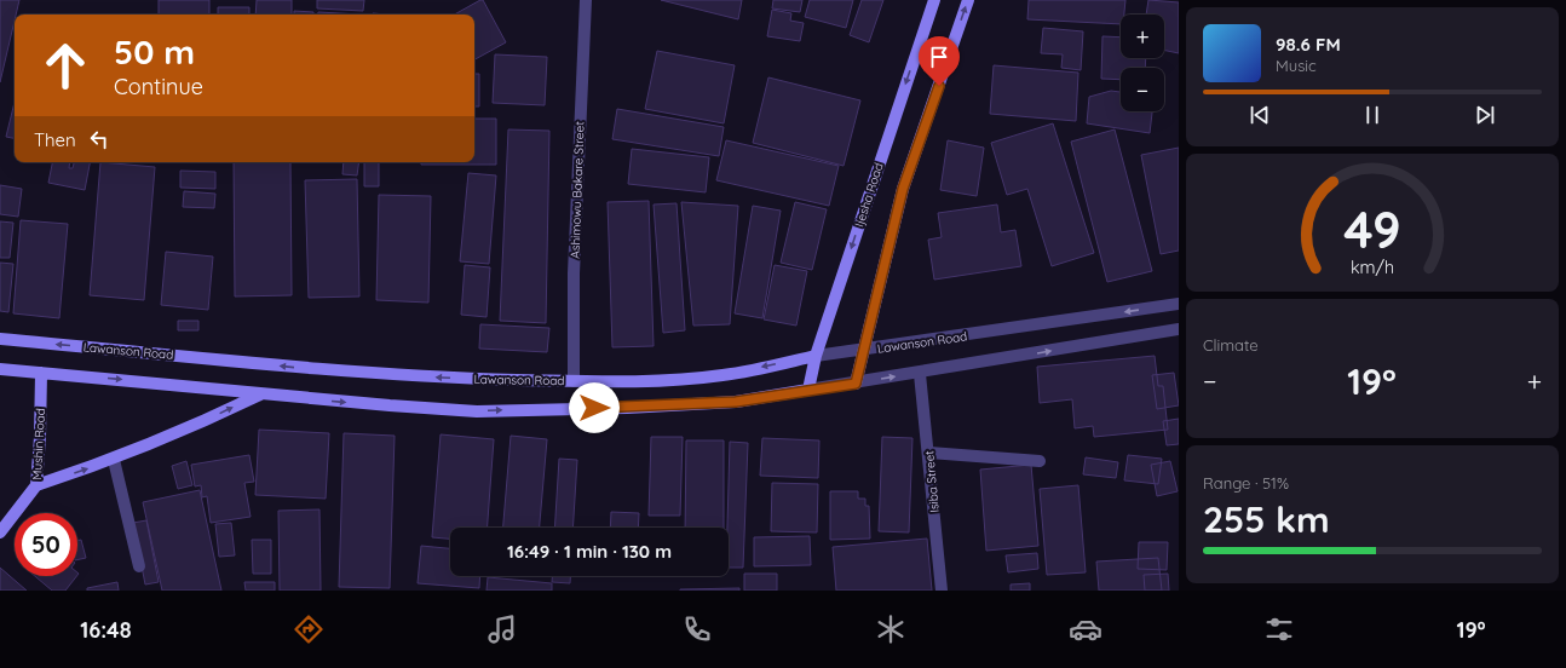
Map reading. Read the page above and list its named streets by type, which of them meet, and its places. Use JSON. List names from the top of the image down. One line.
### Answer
{"streets":{"main road":["Ijesha Road","Lawanson Road","Mushin Road"],"street":["Ashimowu Bakare Street","Isiba Street"]},"crossings":[["Ashimowu Bakare Street","Lawanson Road"],["Ijesha Road","Lawanson Road"]],"page":{"map_buttons":["+","−"],"turn":["50 m","Continue"],"song":["98.6 FM","Music"],"then":"Then","tile":["Climate",["Range · 51%","255 km"]],"heat":["−","19°","+"],"limit":"50","trip":"16:49 · 1 min · 130 m","tabs":["16:48","19°"],"gauge":["49","km/h"]}}
